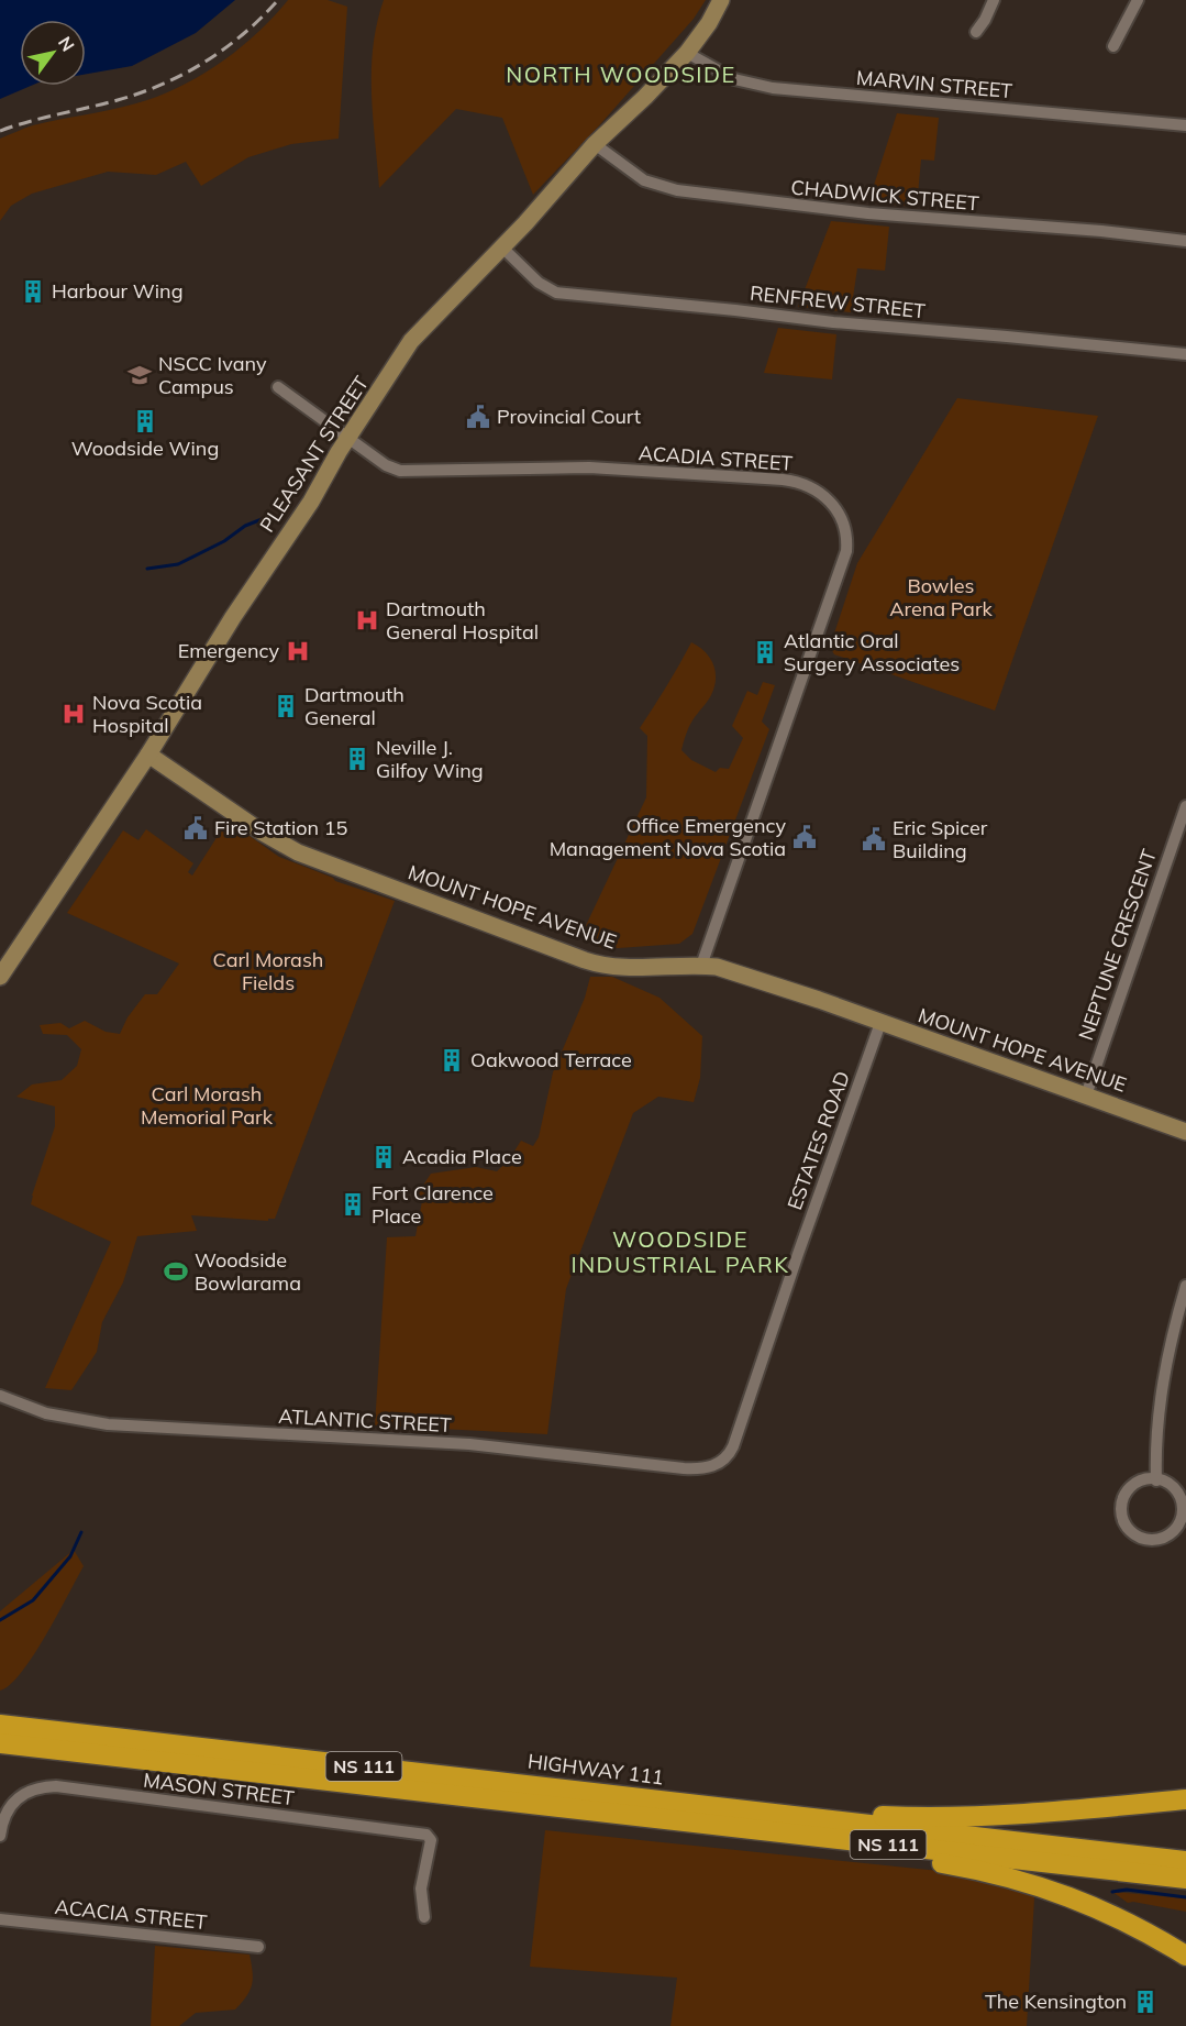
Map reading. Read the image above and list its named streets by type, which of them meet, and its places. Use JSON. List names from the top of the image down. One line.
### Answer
{"streets":{"highway":["NS 111","HIGHWAY 111"],"main road":["PLEASANT STREET","MOUNT HOPE AVENUE"],"street":["MARVIN STREET","CHADWICK STREET","RENFREW STREET","ACADIA STREET","NEPTUNE CRESCENT","ESTATES ROAD","ATLANTIC STREET","MASON STREET","ACACIA STREET"]},"crossings":[["MARVIN STREET","PLEASANT STREET"],["CHADWICK STREET","PLEASANT STREET"],["RENFREW STREET","PLEASANT STREET"],["PLEASANT STREET","ACADIA STREET"],["PLEASANT STREET","MOUNT HOPE AVENUE"],["ACADIA STREET","MOUNT HOPE AVENUE"],["MOUNT HOPE AVENUE","NEPTUNE CRESCENT"],["MOUNT HOPE AVENUE","ESTATES ROAD"],["ESTATES ROAD","ATLANTIC STREET"]],"districts":["NORTH WOODSIDE","WOODSIDE INDUSTRIAL PARK"],"parks":["Bowles Arena Park","Carl Morash Fields","Carl Morash Memorial Park"],"places":{"building":["Harbour Wing","Woodside Wing","Atlantic Oral Surgery Associates","Dartmouth General","Neville J. Gilfoy Wing","Oakwood Terrace","Acadia Place","Fort Clarence Place","The Kensington"],"school or university":["NSCC Ivany Campus"],"public building":["Provincial Court","Fire Station 15","Office Emergency Management Nova Scotia","Eric Spicer Building"],"hospital":["Dartmouth General Hospital","Emergency","Nova Scotia Hospital"],"sports":["Woodside Bowlarama"]},"north":"top right"}
